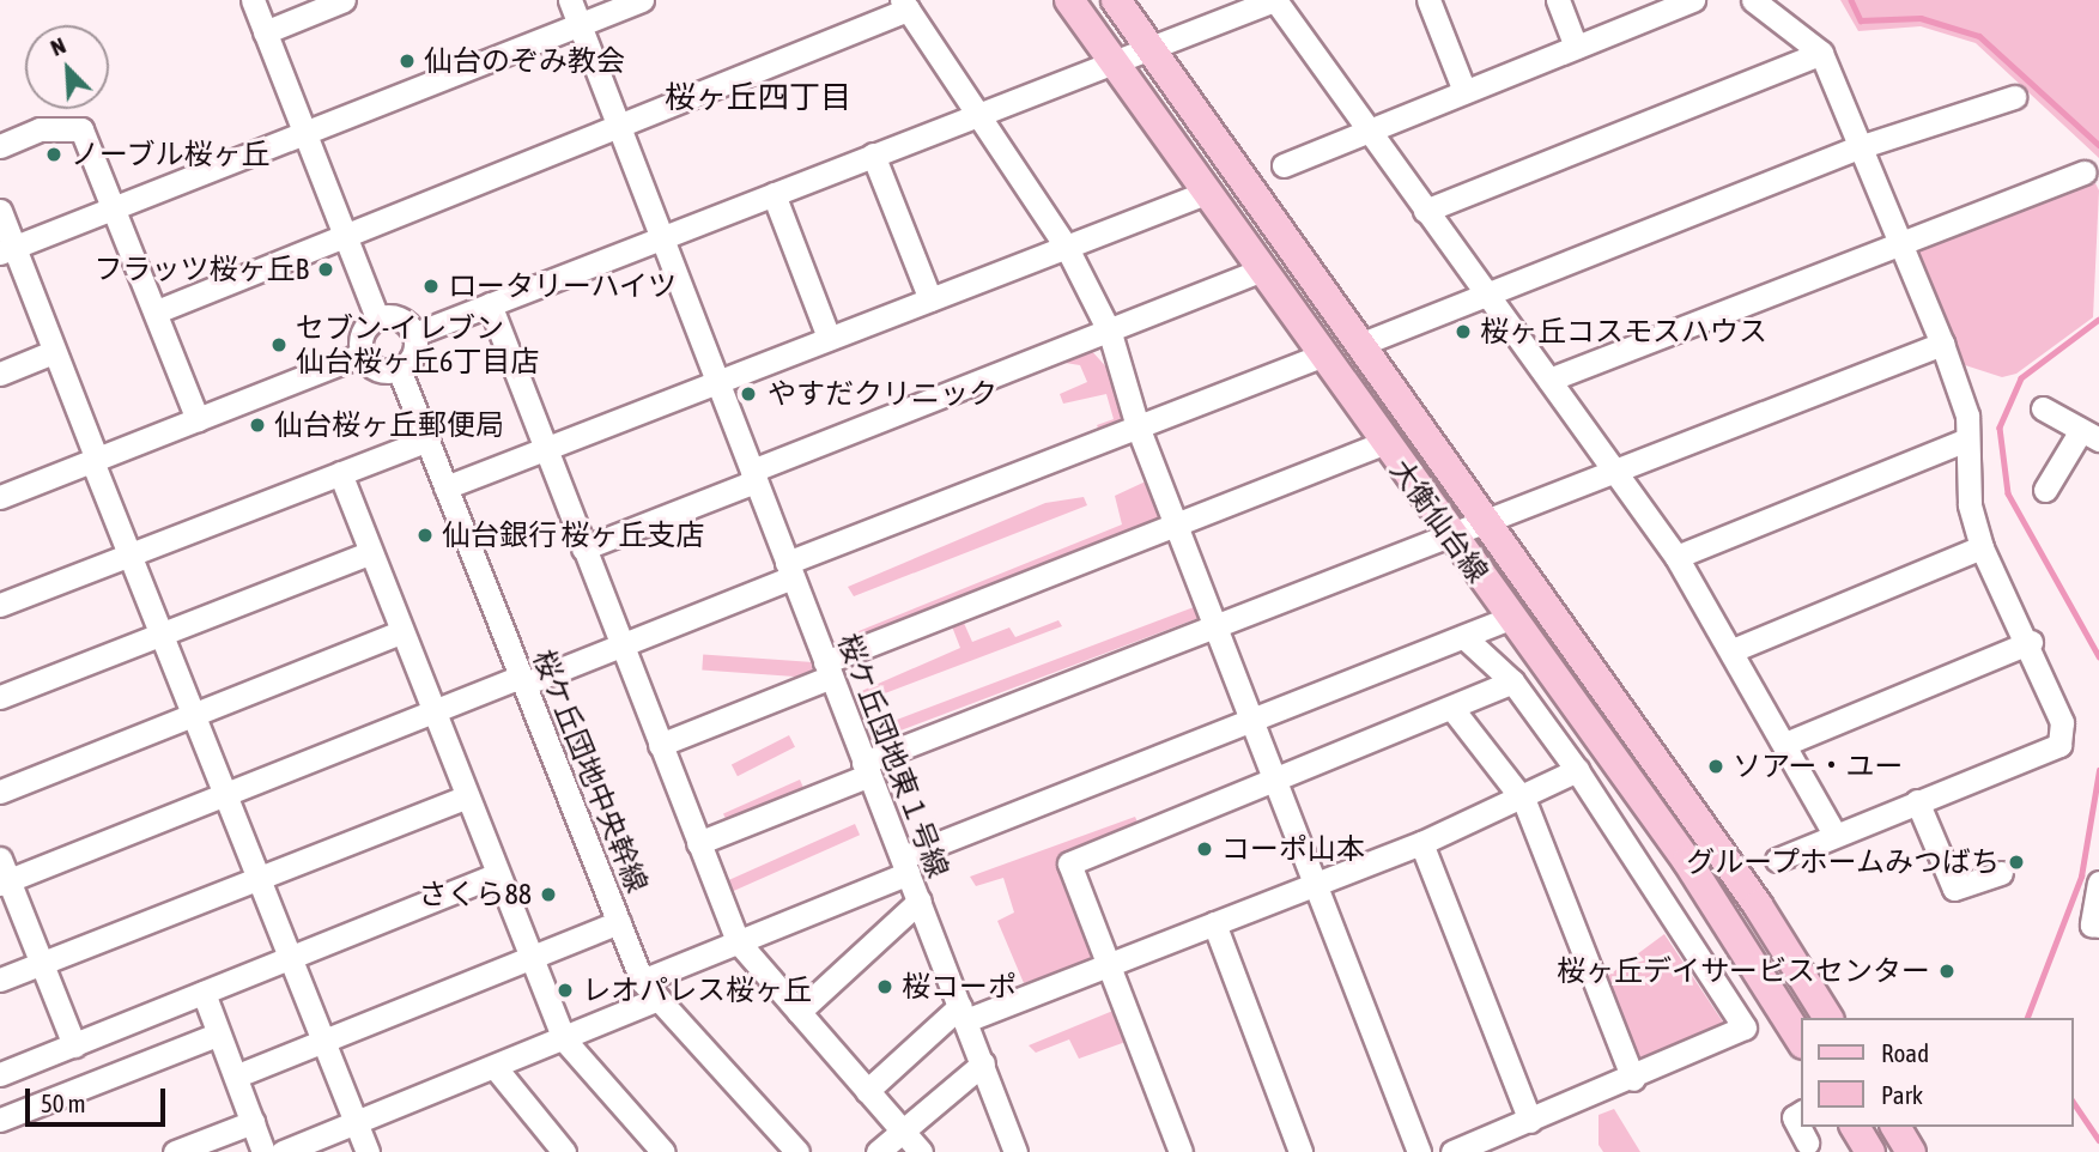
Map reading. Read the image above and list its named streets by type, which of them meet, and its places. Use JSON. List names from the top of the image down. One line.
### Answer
{"streets":{"main road":["大衡仙台線"],"street":["桜ケ丘団地東１号線","桜ケ丘団地中央幹線"]},"districts":["桜ヶ丘四丁目"],"places":["仙台のぞみ教会","ノーブル桜ヶ丘","フラッツ桜ヶ丘B","ロータリーハイツ","桜ヶ丘コスモスハウス","セブン-イレブン 仙台桜ヶ丘6丁目店","やすだクリニック","仙台桜ヶ丘郵便局","仙台銀行 桜ヶ丘支店","ソアー・ユー","コーポ山本","グループホームみつばち","さくら88","桜ヶ丘デイサービスセンター","桜コーポ","レオパレス桜ヶ丘"],"legend":["Road","Park"],"scale_bar":"50 m","north":"top left"}
